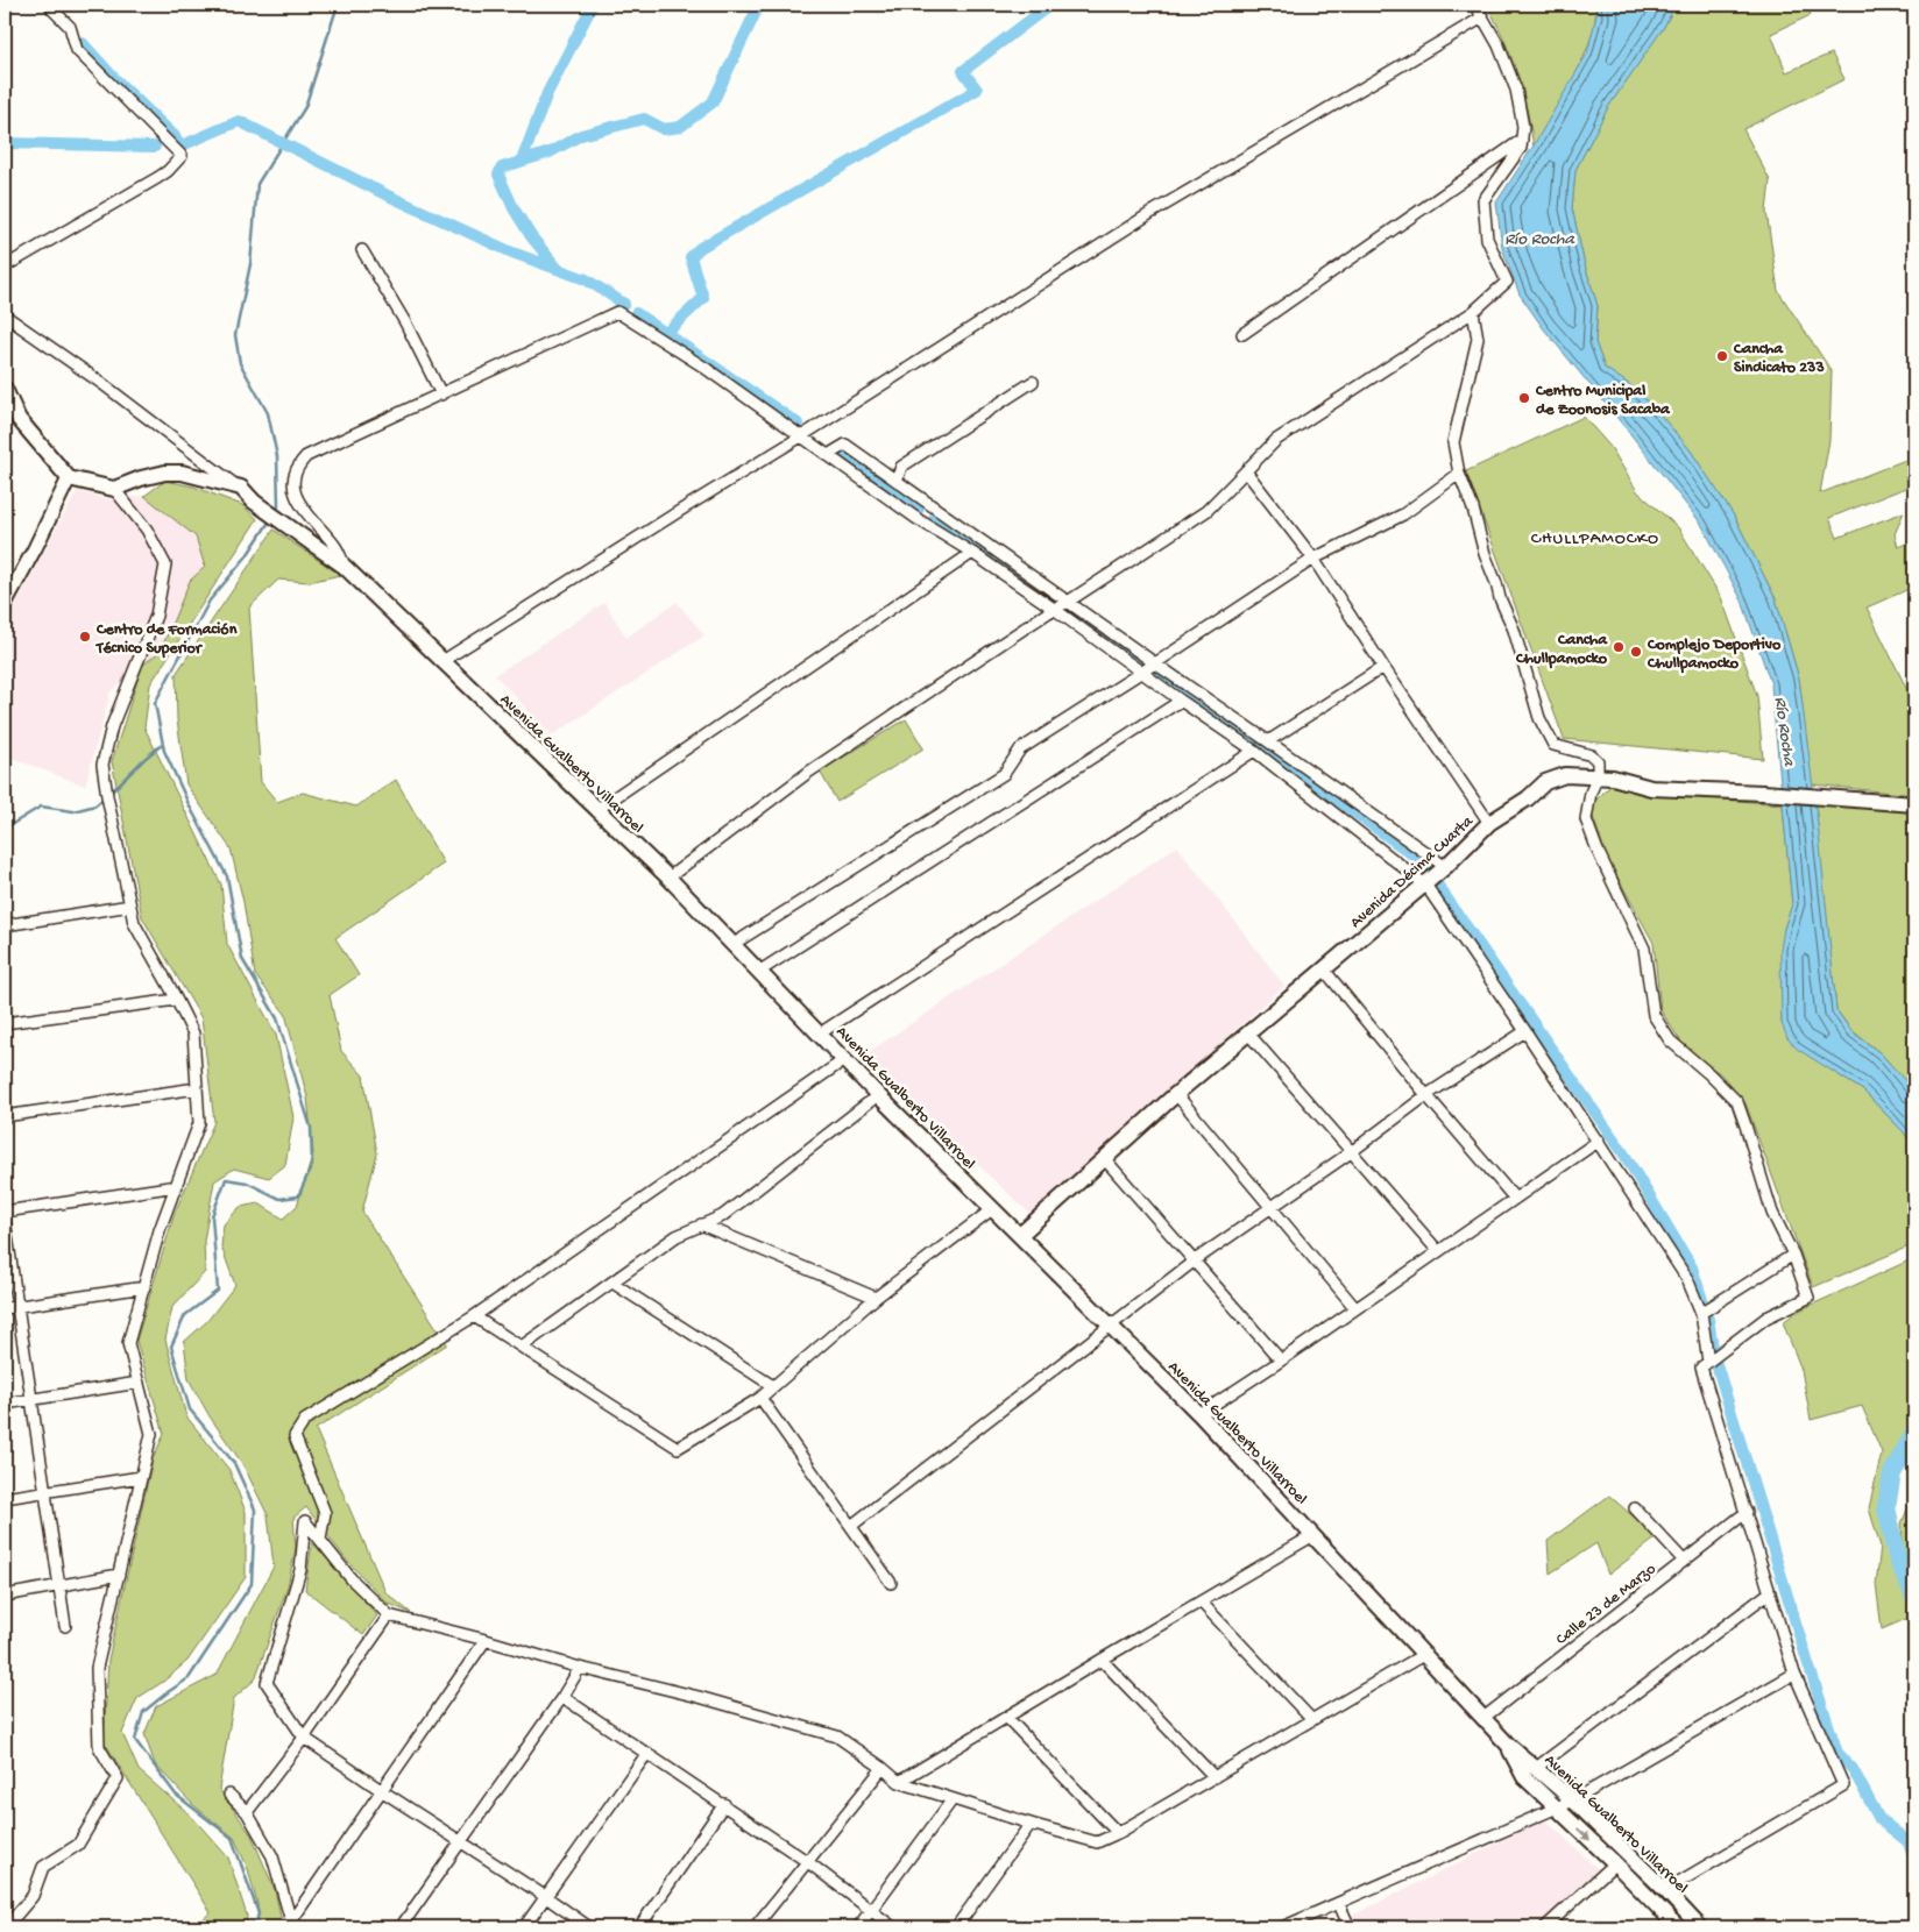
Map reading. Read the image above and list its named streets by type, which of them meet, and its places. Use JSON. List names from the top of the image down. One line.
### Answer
{"streets":{"main road":["Avenida Gualberto Villarroel","Avenida Décima Cuarta"],"street":["Calle 23 de Marzo"]},"crossings":[["Avenida Gualberto Villarroel","Avenida Décima Cuarta"],["Avenida Gualberto Villarroel","Calle 23 de Marzo"]],"districts":["CHULLPAMOCKO"],"water":["Río Rocha"],"places":["Cancha Sindicato 233","Centro Municipal de Zoonosis Sacaba","Centro de Formación Técnico Superior","Cancha Chullpamocko","Complejo Deportivo Chullpamocko"]}
